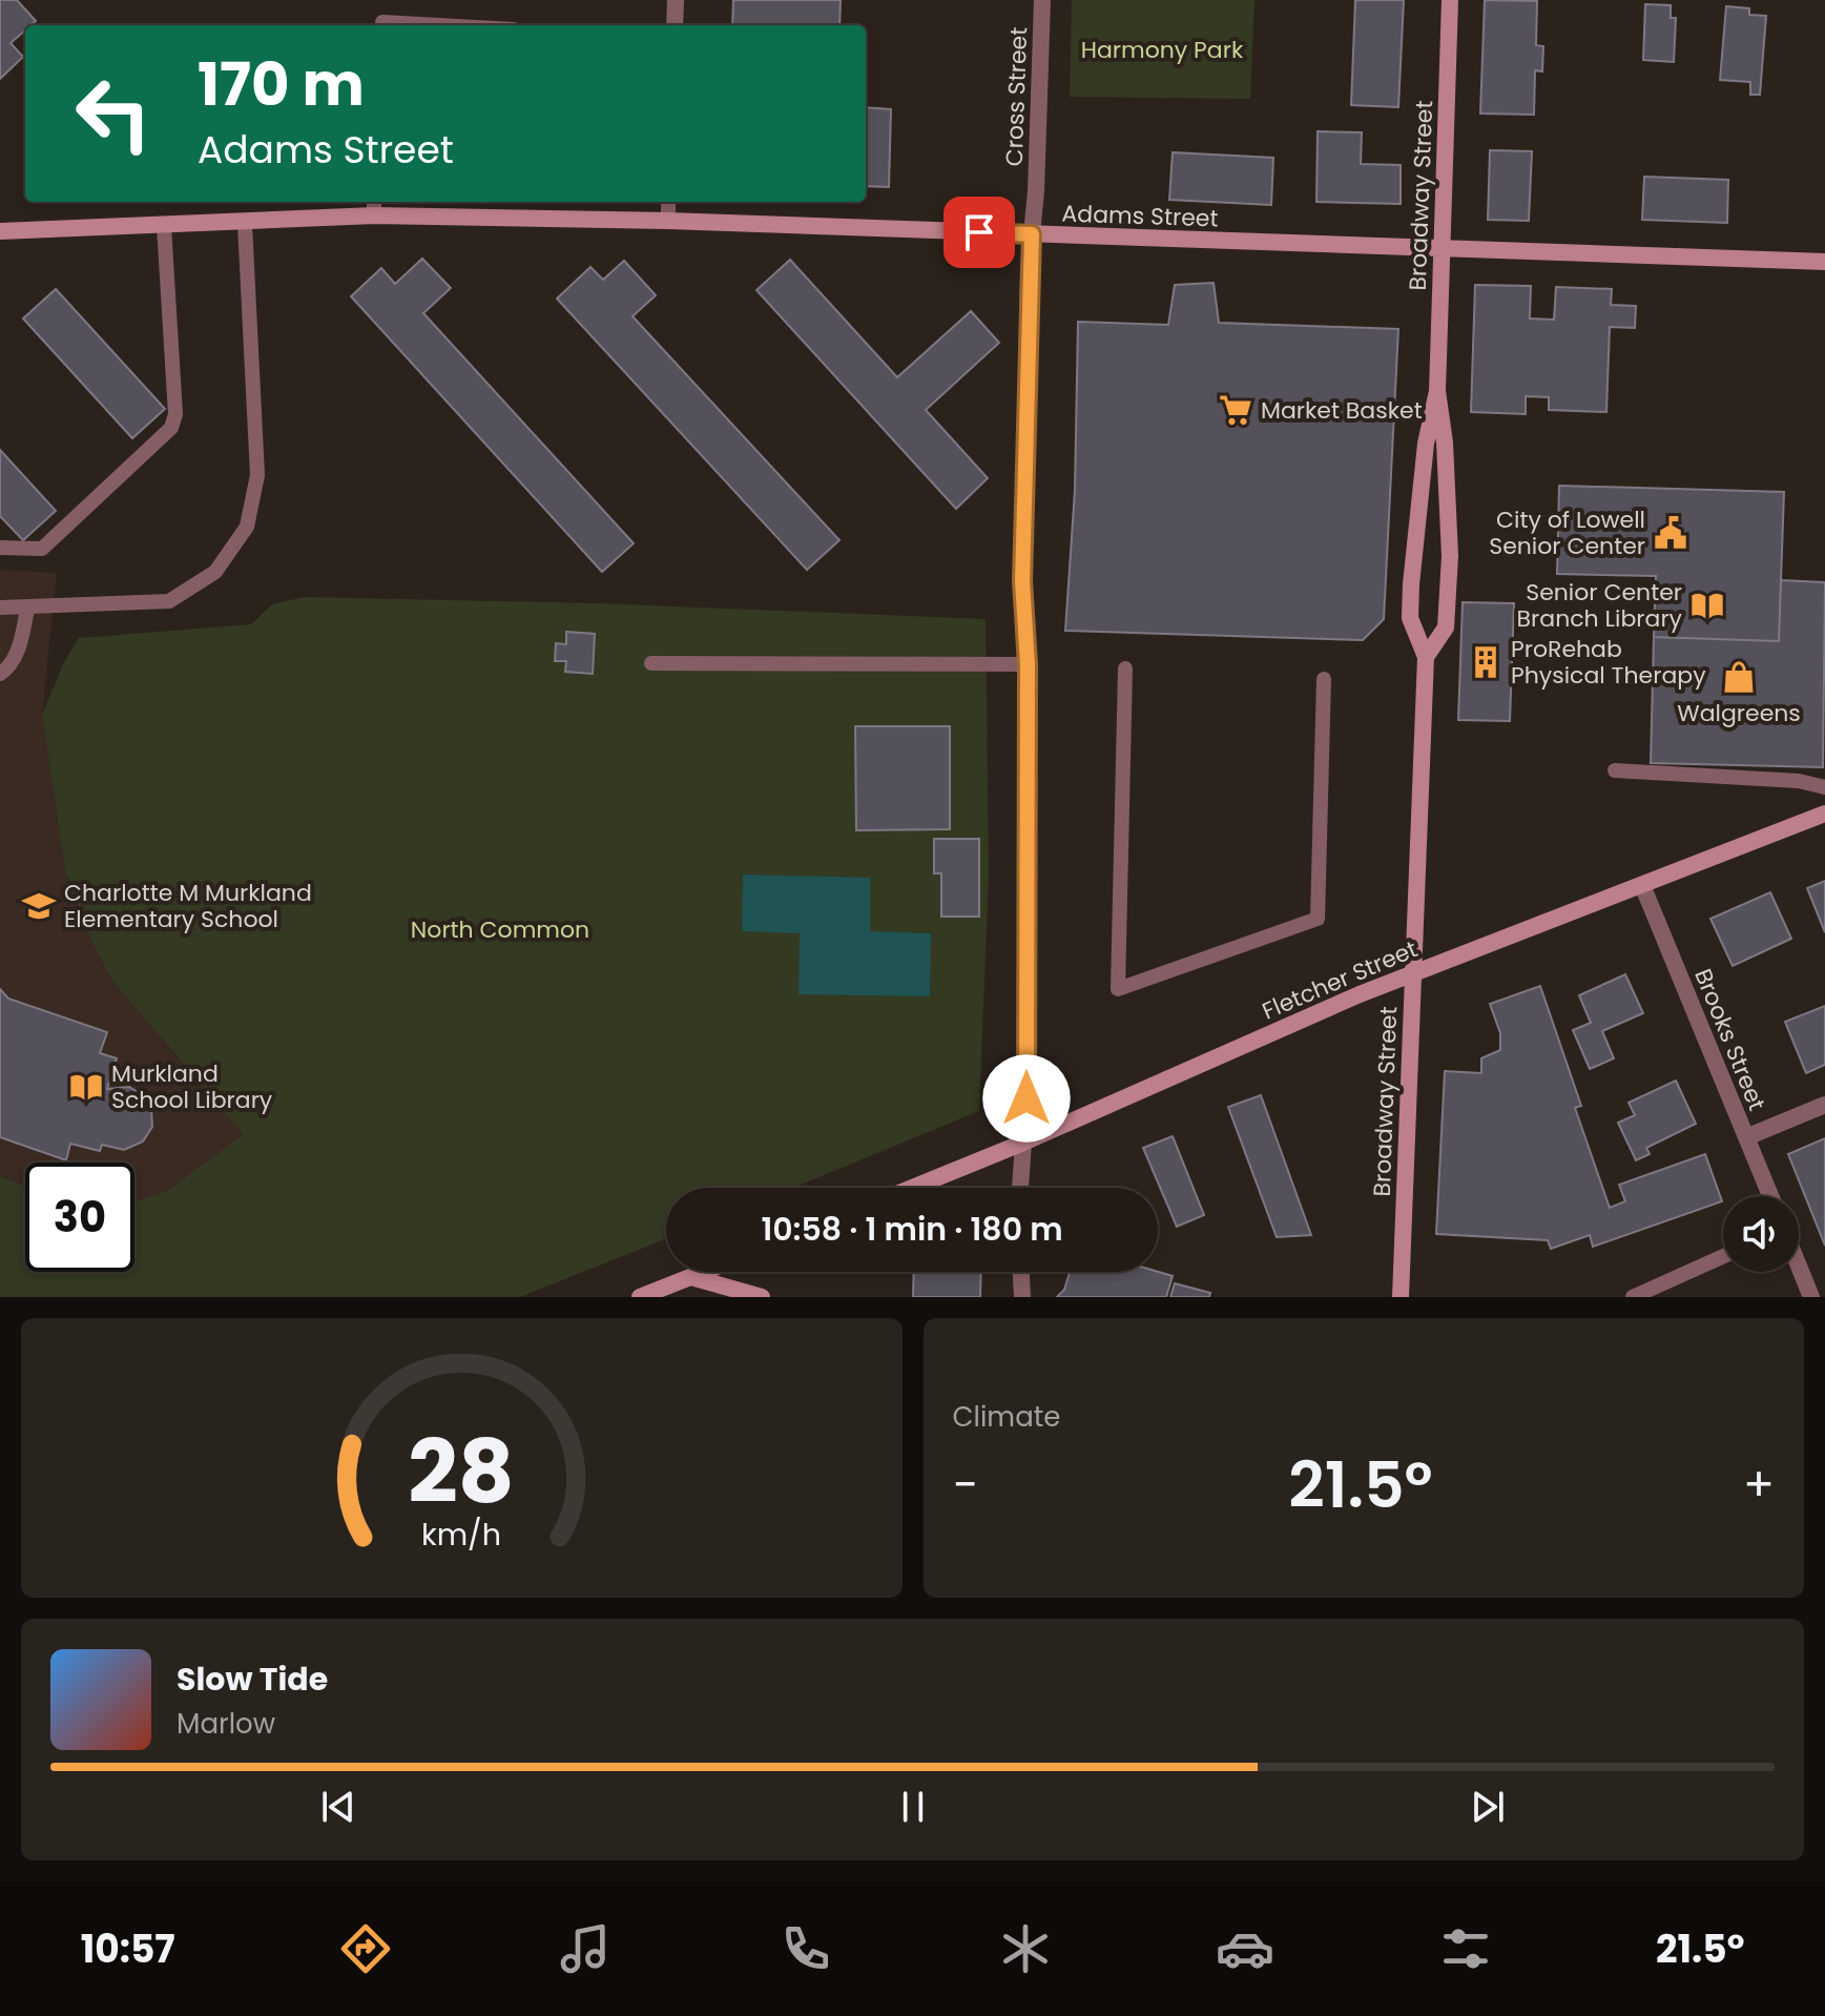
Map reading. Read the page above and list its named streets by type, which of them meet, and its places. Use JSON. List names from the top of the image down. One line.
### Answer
{"streets":{"main road":["Broadway Street","Adams Street","Fletcher Street"],"street":["Cross Street","Brooks Street"]},"crossings":[["Cross Street","Adams Street"],["Cross Street","Fletcher Street"],["Broadway Street","Adams Street"],["Broadway Street","Fletcher Street"],["Fletcher Street","Brooks Street"]],"parks":["Harmony Park","North Common"],"places":{"supermarket":["Market Basket"],"public building":["City of Lowell Senior Center"],"library":["Senior Center Branch Library","Murkland School Library"],"building":["ProRehab Physical Therapy"],"shop":["Walgreens"],"school or university":["Charlotte M Murkland Elementary School"]},"page":{"turn":["170 m","Adams Street"],"limit":"30","trip":"10:58 · 1 min · 180 m","tile":"Climate","heat":["−","21.5°","+"],"song":["Slow Tide","Marlow"],"tabs":["10:57","21.5°"],"gauge":["28","km/h"]}}
